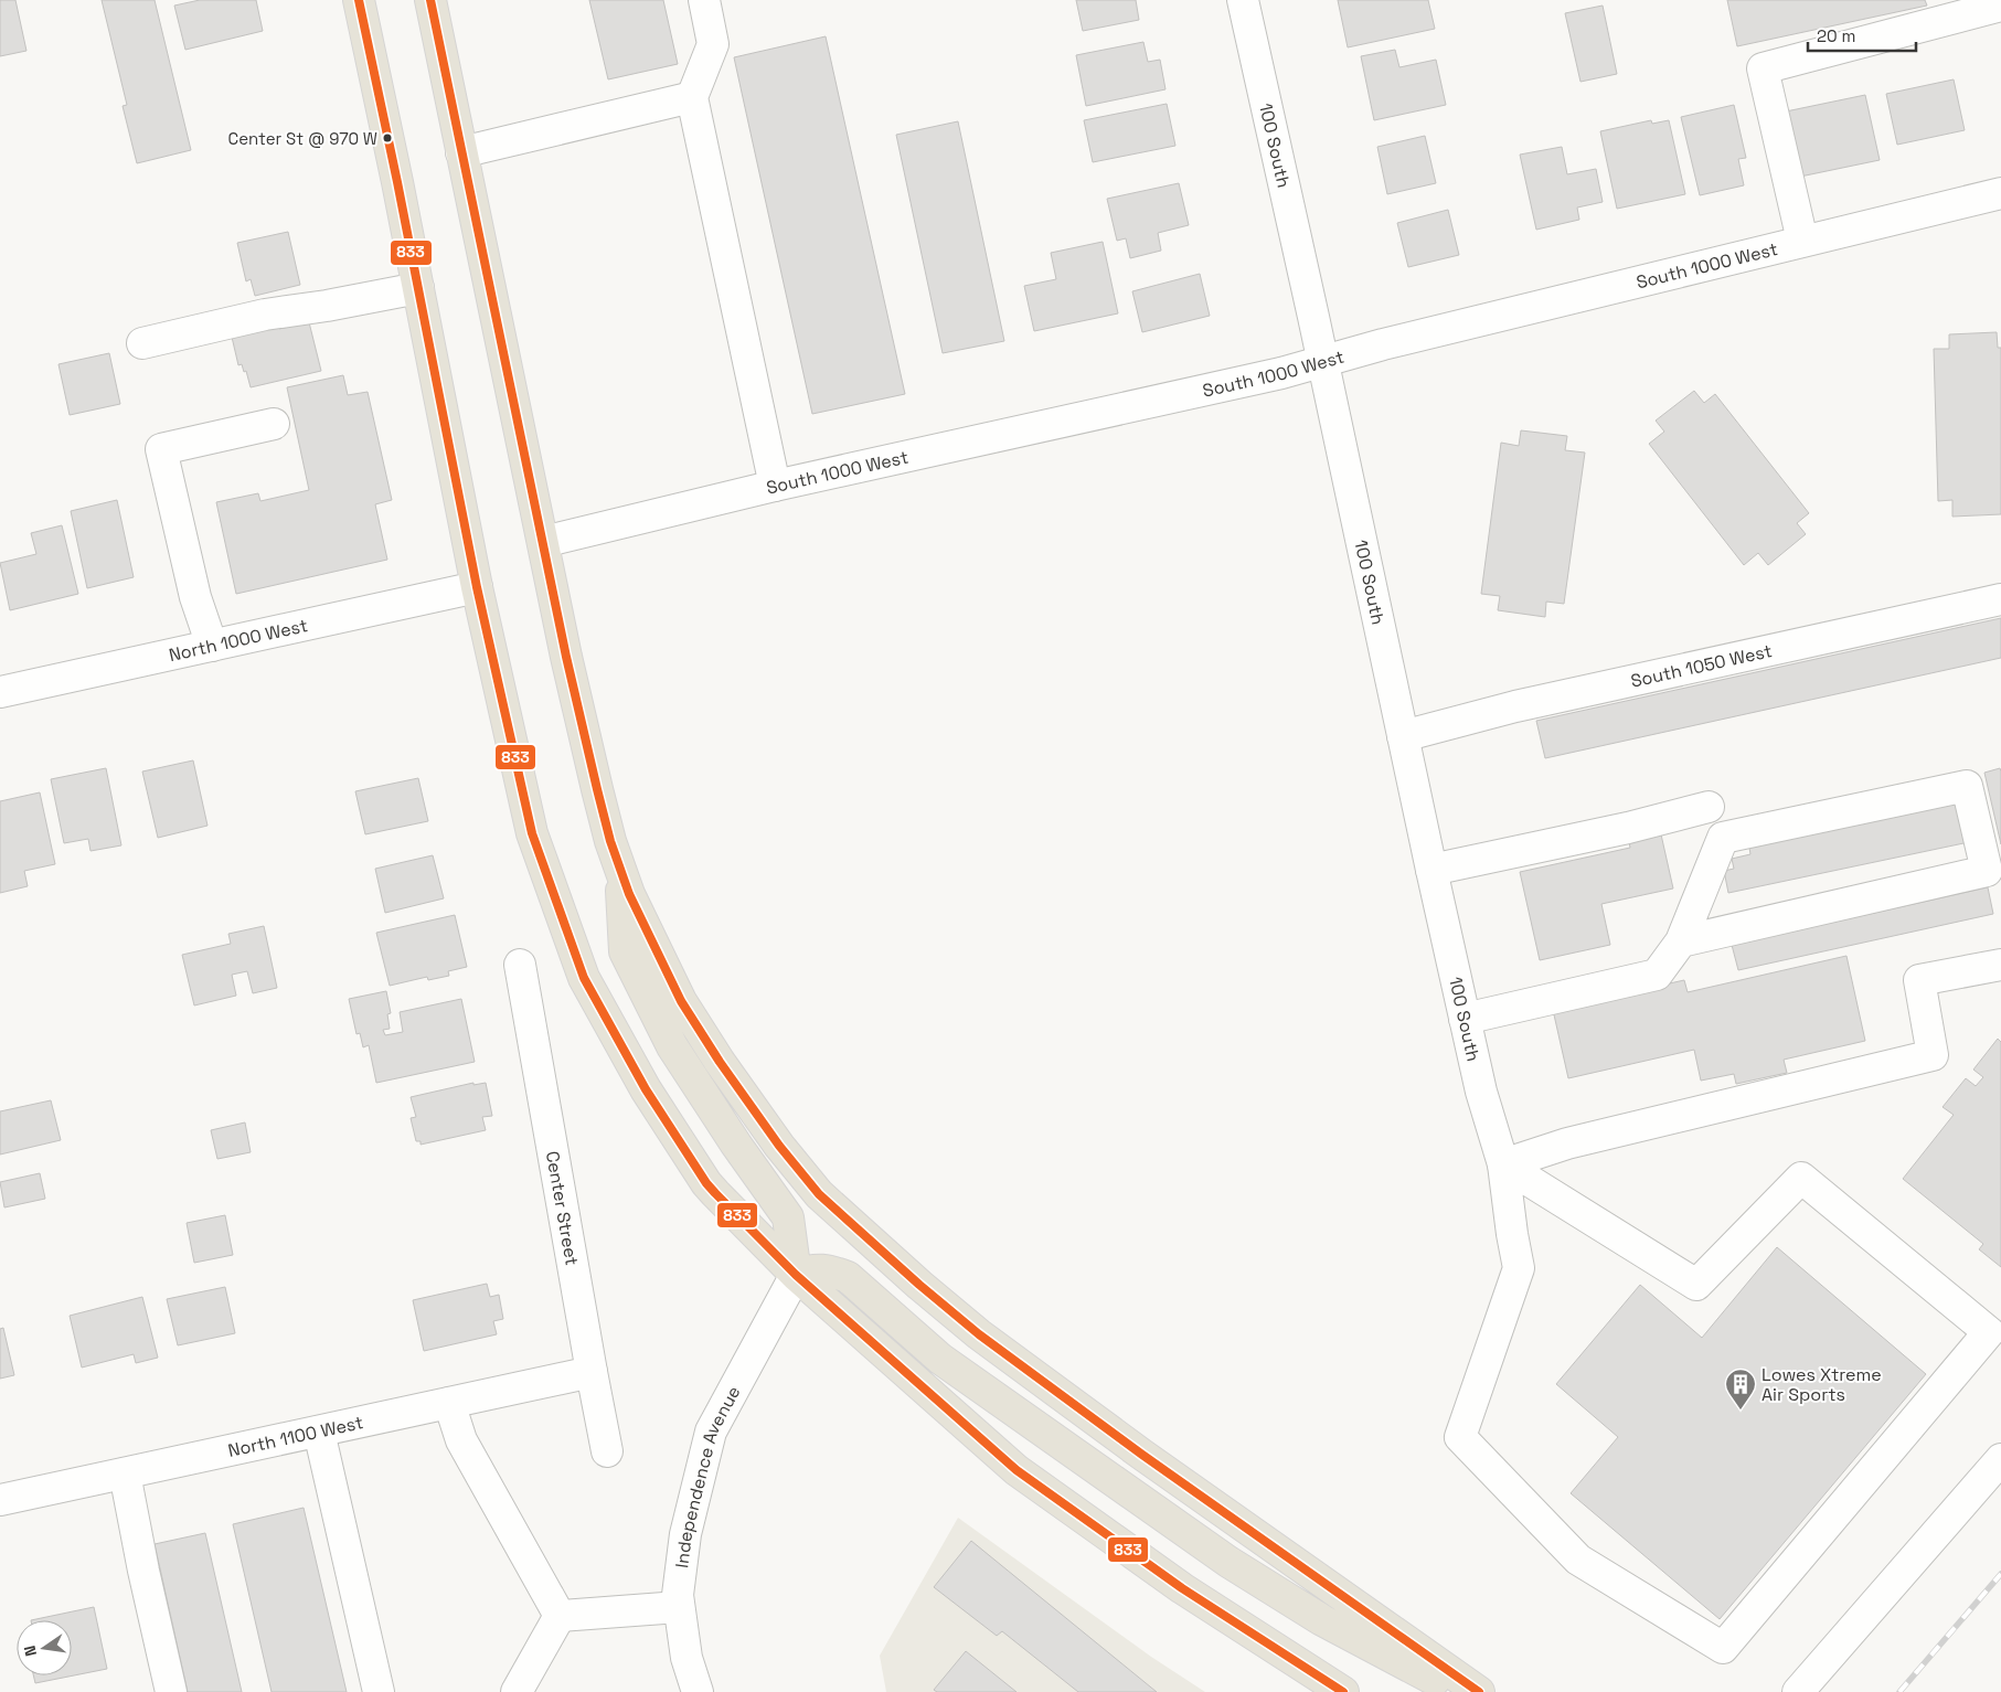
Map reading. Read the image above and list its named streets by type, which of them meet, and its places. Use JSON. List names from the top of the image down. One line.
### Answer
{"streets":{"street":["100 South","South 1000 West","North 1000 West","South 1050 West","Center Street","North 1100 West","Independence Avenue"]},"crossings":[["100 South","South 1000 West"],["100 South","South 1050 West"],["Center Street","North 1100 West"]],"places":{"other":["Center St @ 970 W"],"building":["Lowes Xtreme Air Sports"]},"lines":["transit line 833"],"scale_bar":"20 m","north":"left"}
